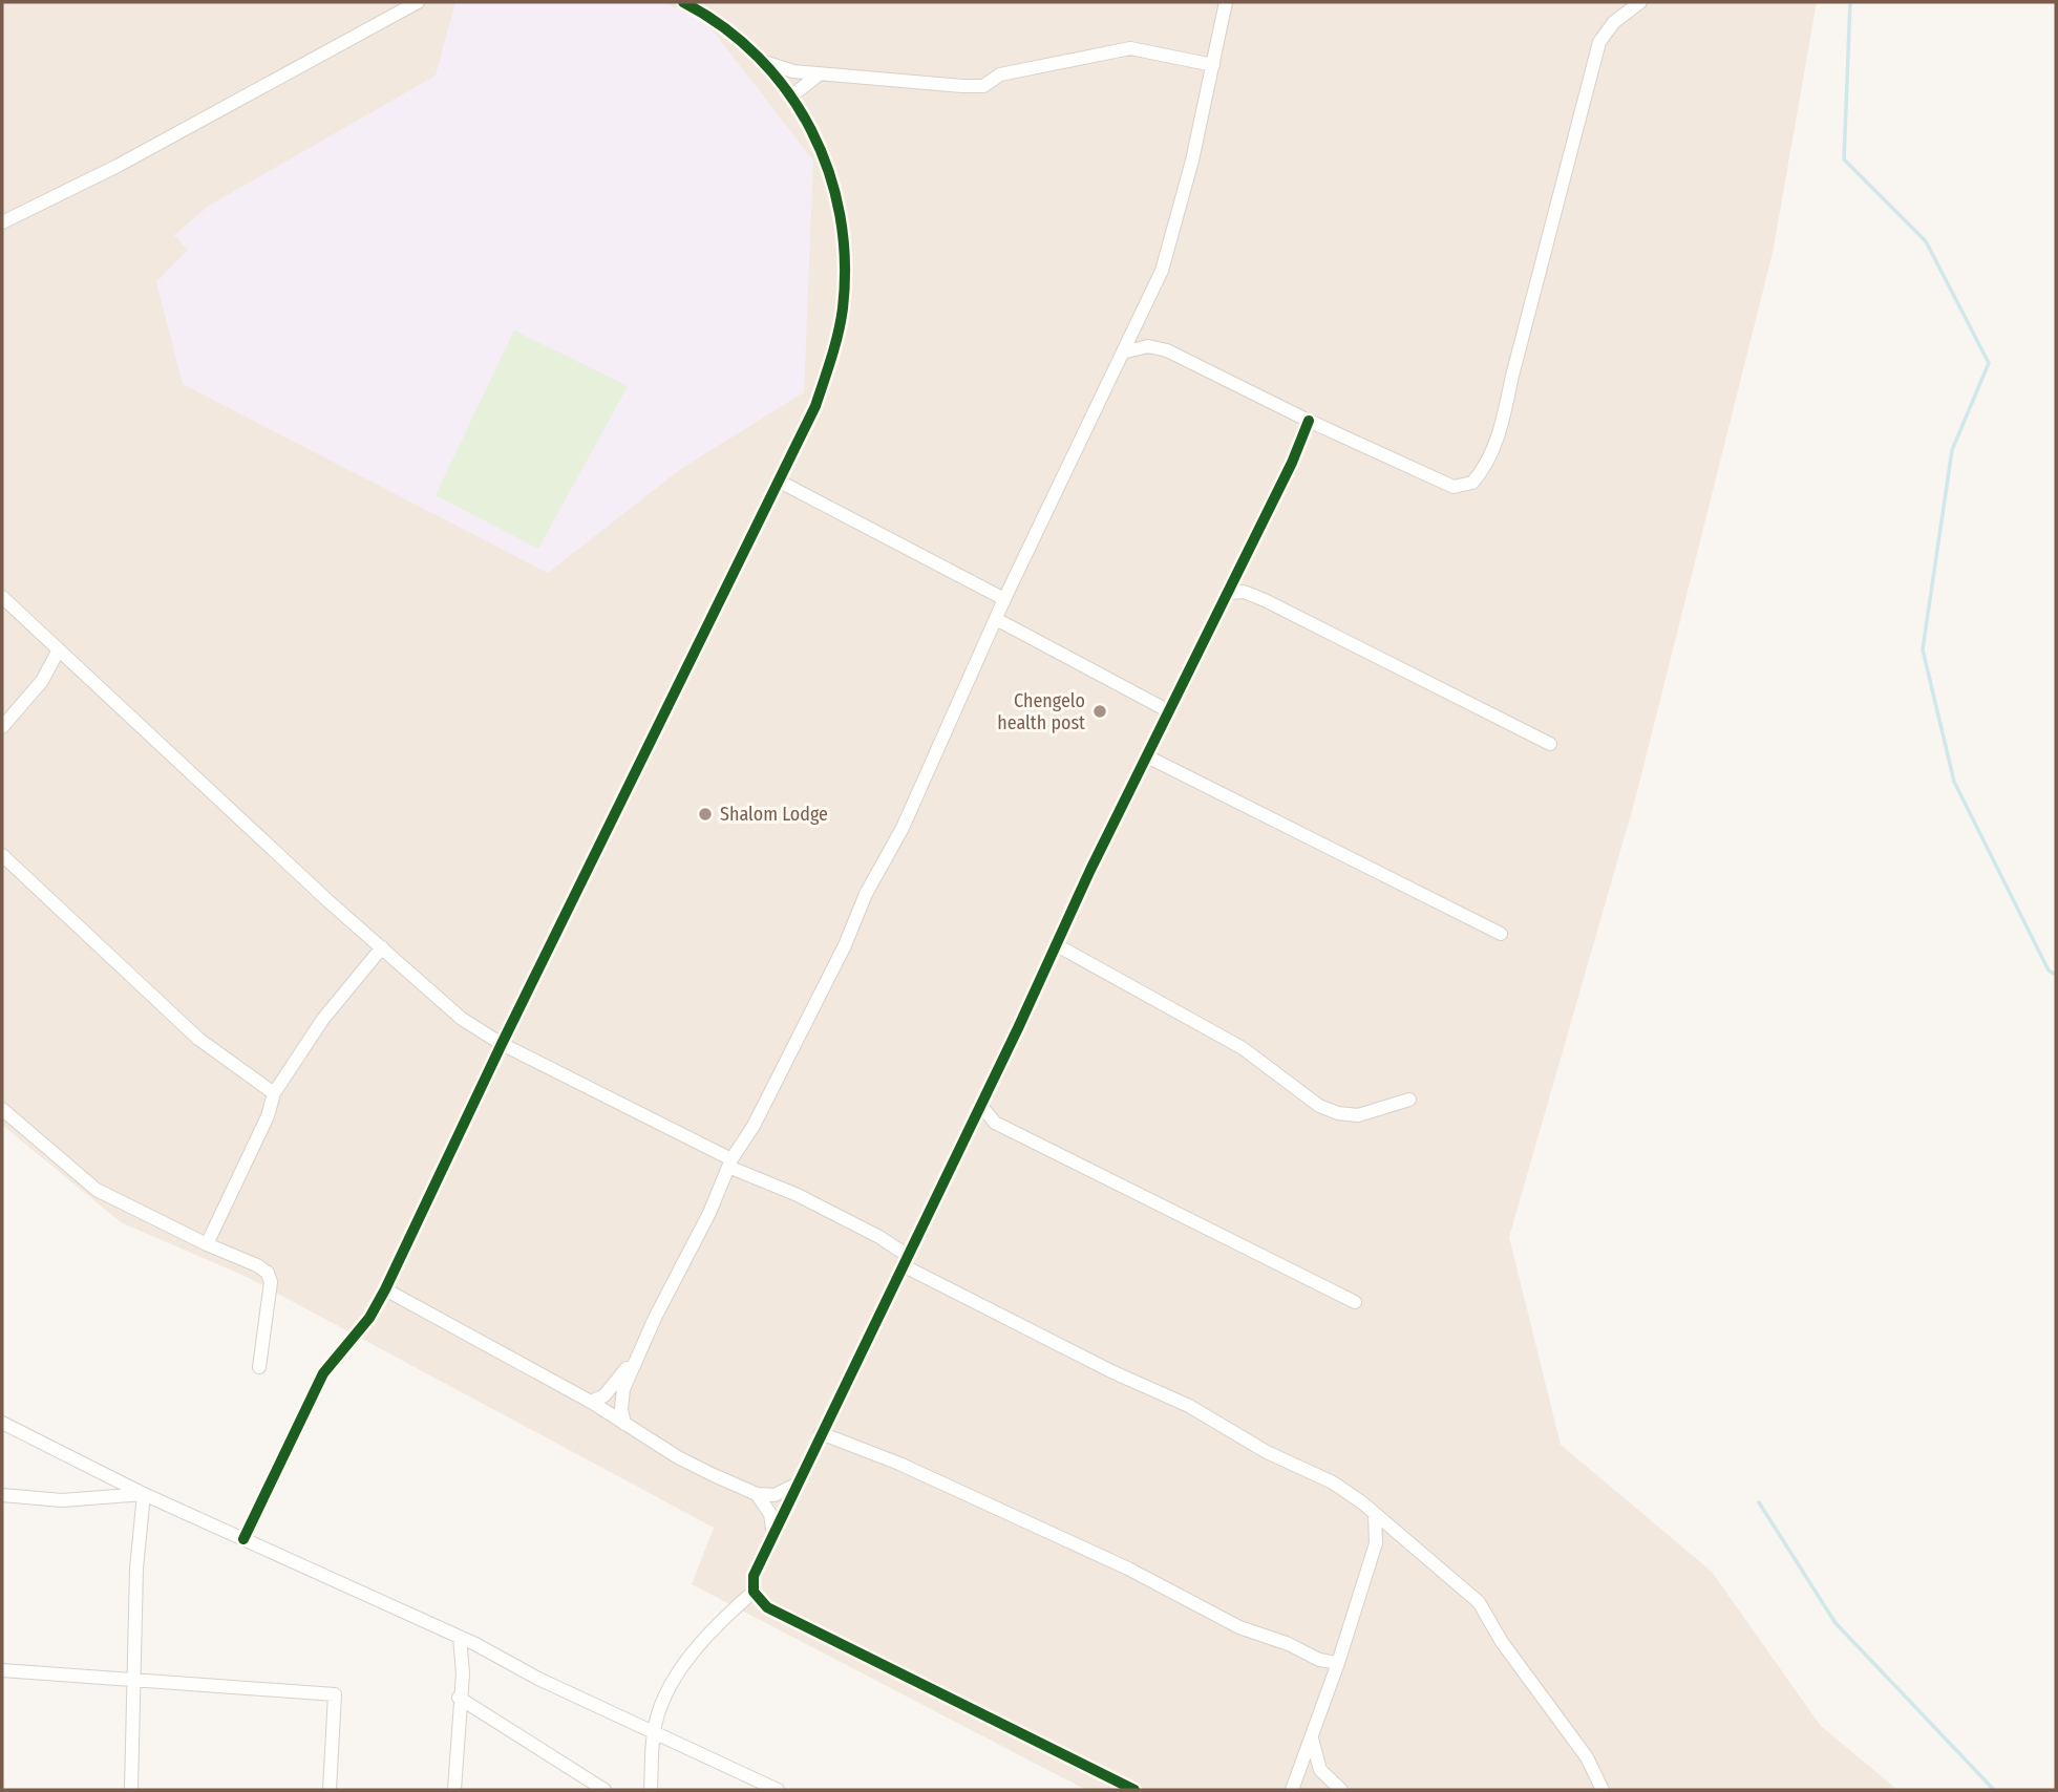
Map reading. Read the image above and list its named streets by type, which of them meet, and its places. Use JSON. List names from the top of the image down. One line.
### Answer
{"places":["Chengelo health post","Shalom Lodge"]}
